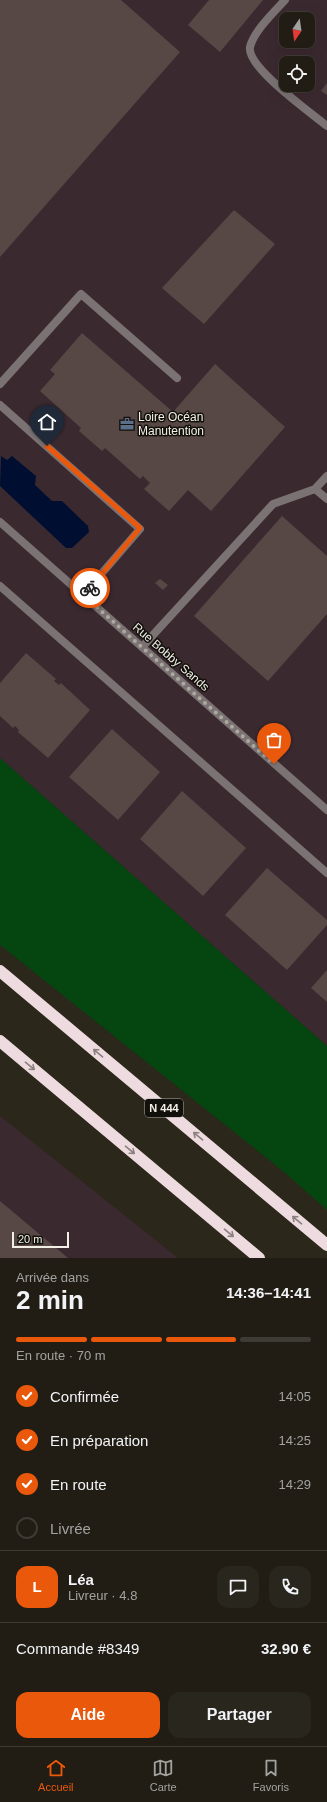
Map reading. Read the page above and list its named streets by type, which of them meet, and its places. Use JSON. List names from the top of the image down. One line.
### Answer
{"streets":{"highway":["N 444"],"street":["Rue Bobby Sands"]},"places":{"office":["Loire Océan Manutention"]},"scale_bar":"20 m","north":"bottom","page":{"scale":"20 m","heading":["2 min","Arrivée dans","14:36–14:41"],"panel":["Léa","Livreur · 4.8","Commande #8349","32.90 €"],"bar":"En route · 70 m","list":[["Confirmée","14:05"],["En préparation","14:25"],["En route","14:29"],"Livrée"],"round":"L","buttons":["Aide","Partager"],"tabs":["Accueil","Carte","Favoris"]}}
